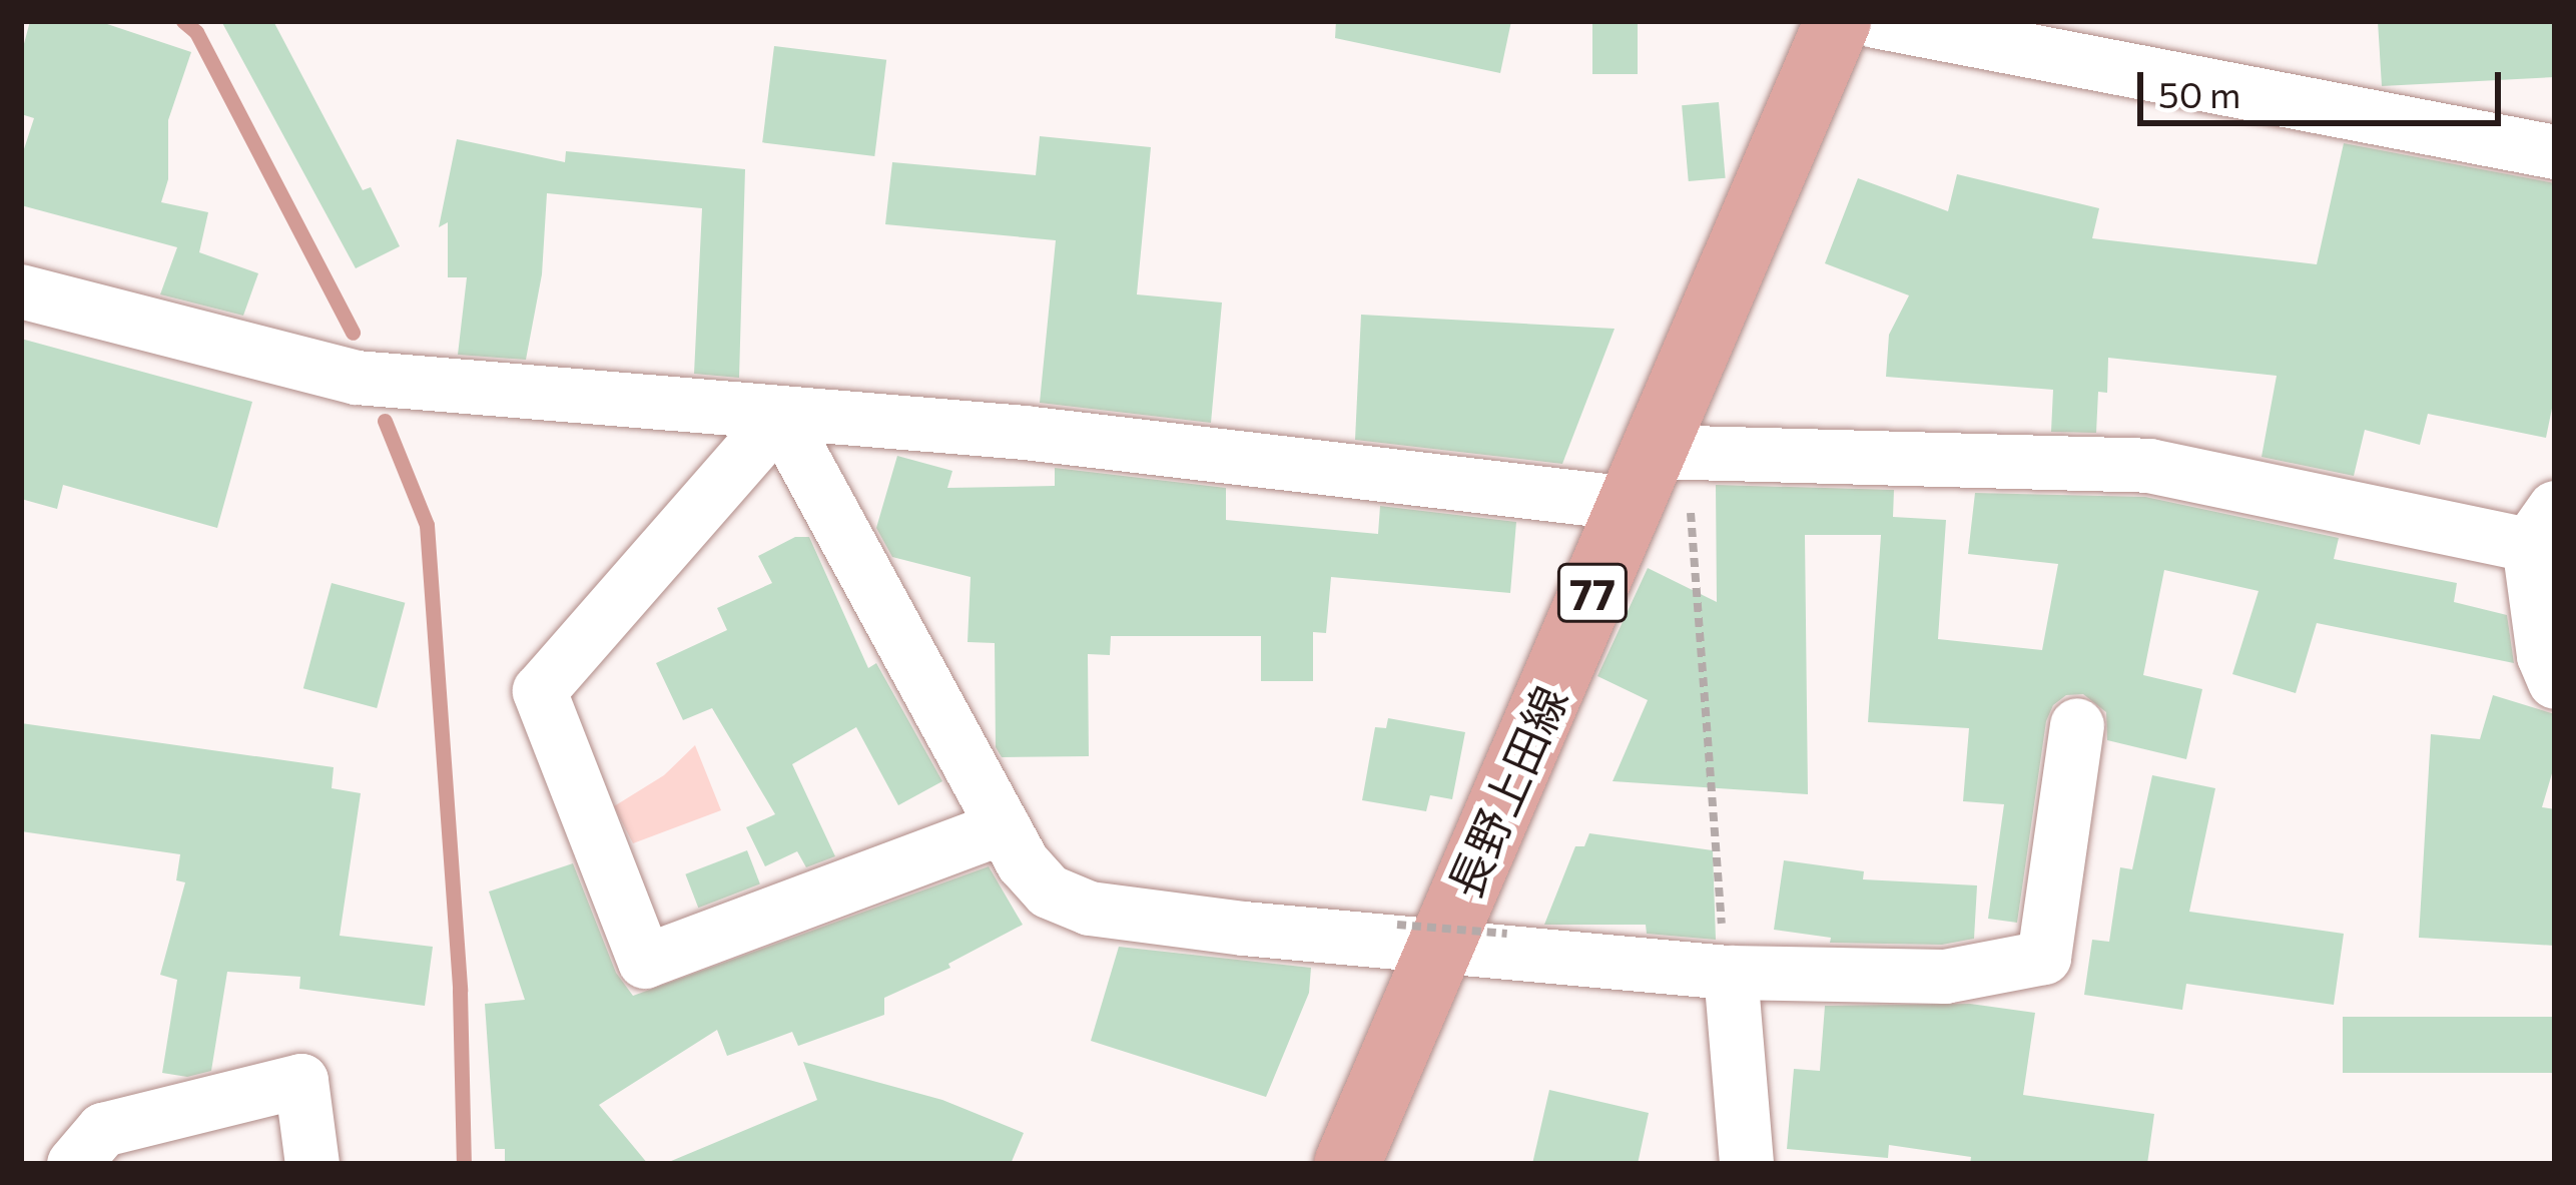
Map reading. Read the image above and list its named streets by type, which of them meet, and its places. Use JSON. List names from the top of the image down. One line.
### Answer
{"streets":{"main road":["77","長野上田線"]},"scale_bar":"50 m"}
